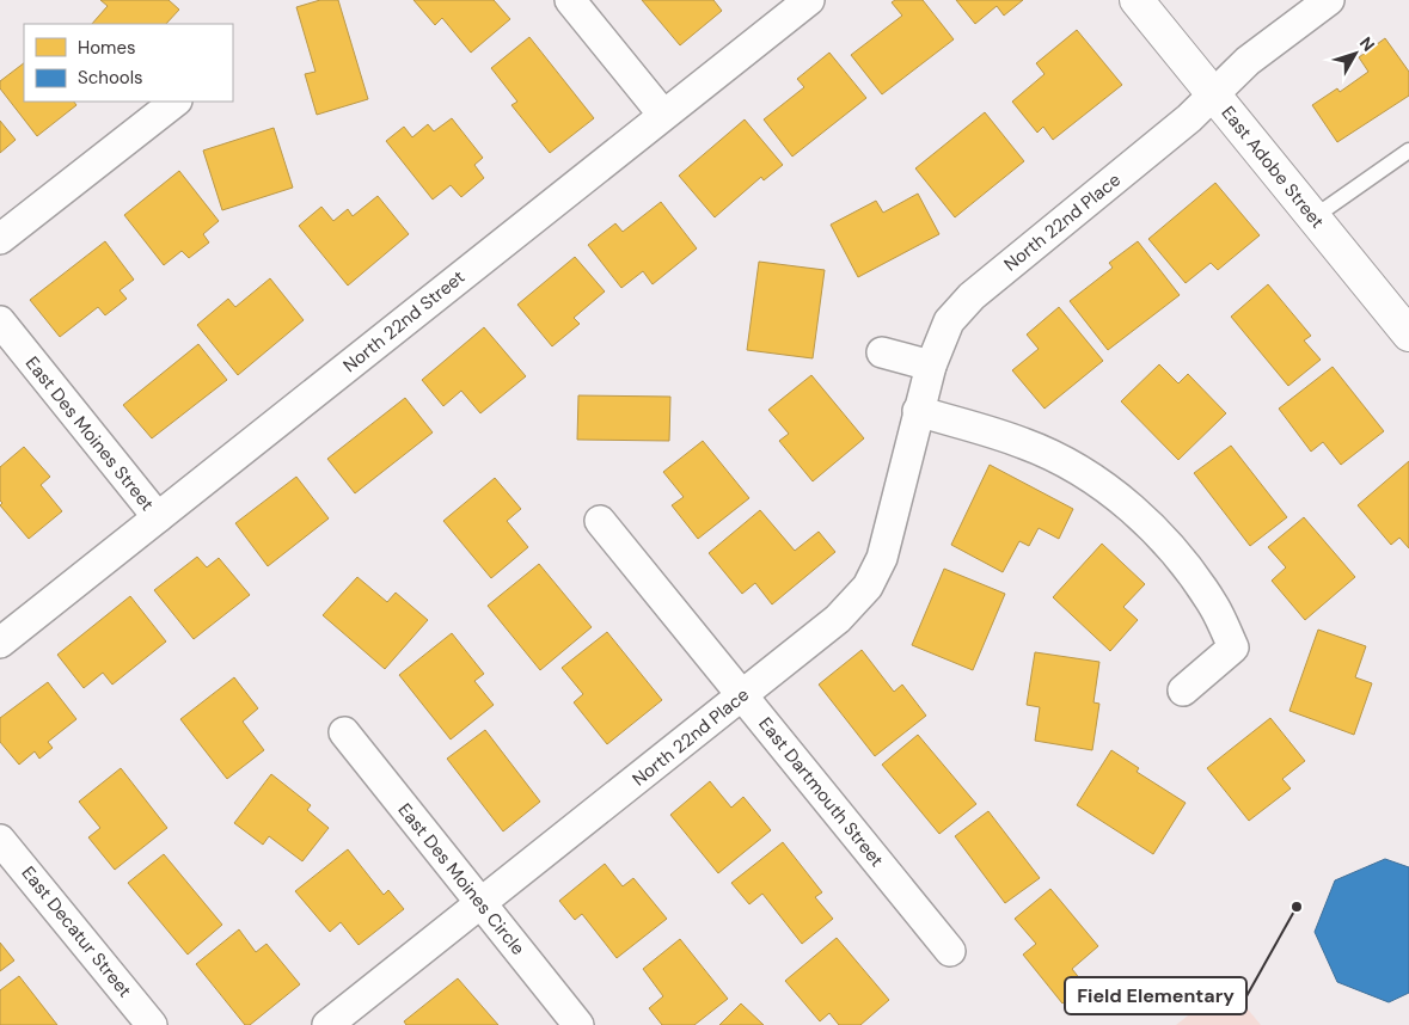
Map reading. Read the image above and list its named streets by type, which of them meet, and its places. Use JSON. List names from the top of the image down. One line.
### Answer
{"streets":{"street":["East Adobe Street","North 22nd Place","North 22nd Street","East Des Moines Street","East Dartmouth Street","East Des Moines Circle","East Decatur Street"]},"crossings":[["East Adobe Street","North 22nd Place"],["North 22nd Place","East Dartmouth Street"],["North 22nd Place","East Des Moines Circle"],["North 22nd Street","East Des Moines Street"]],"places":["Field Elementary"],"legend":["Homes","Schools"],"north":"top right"}
